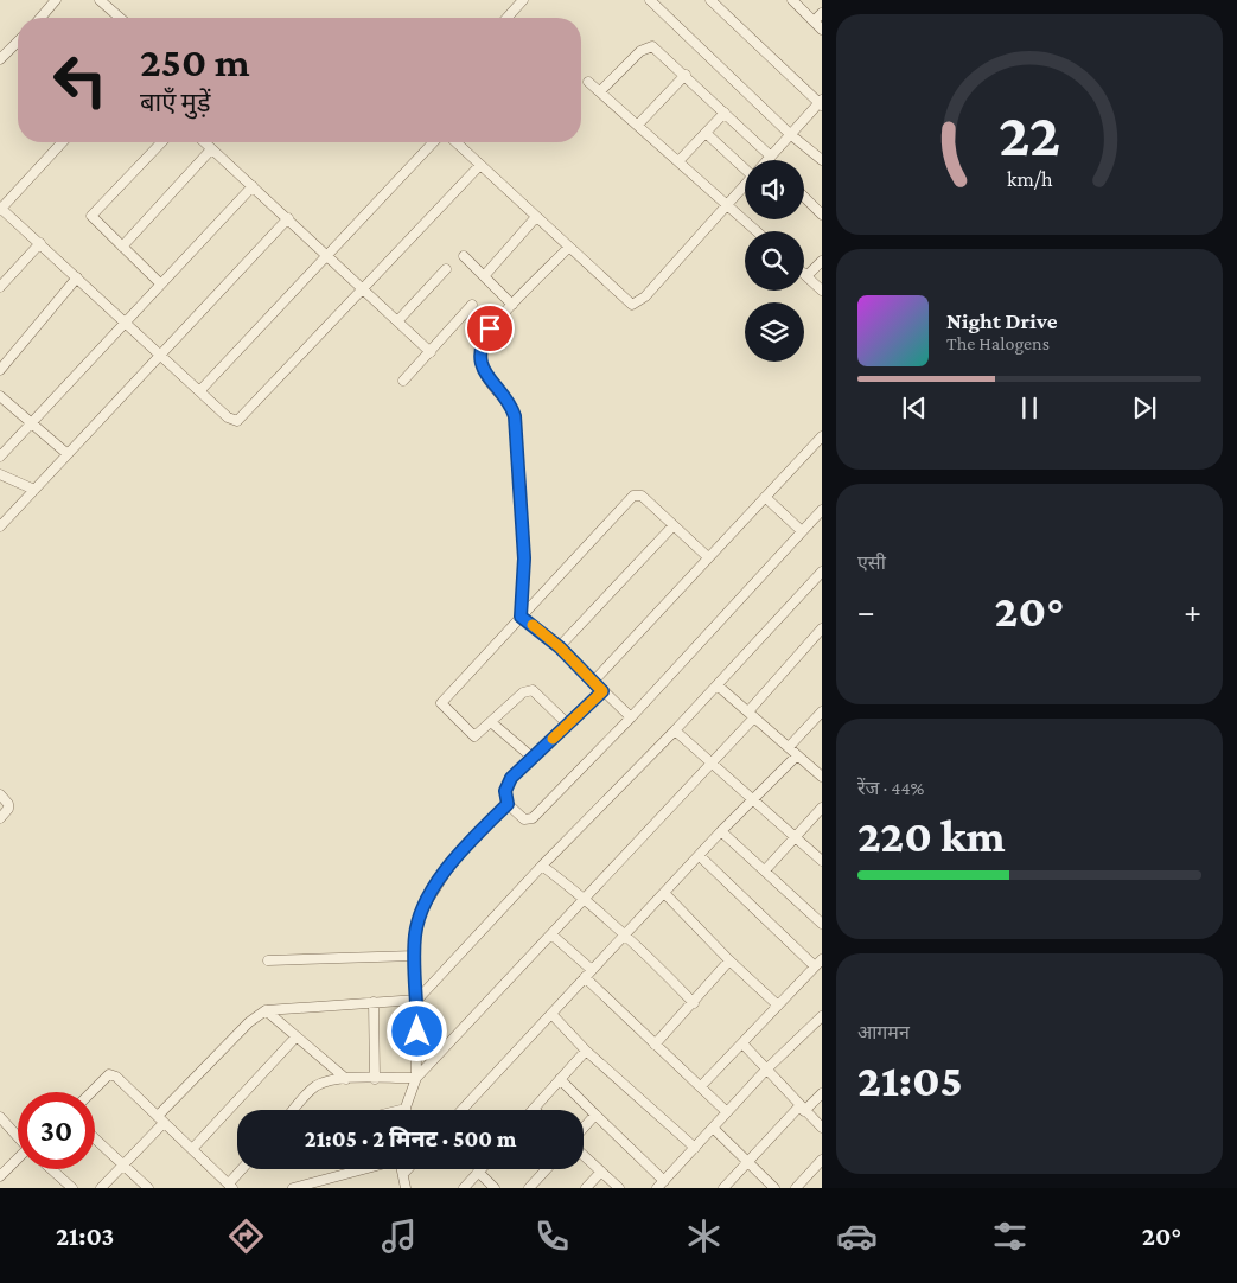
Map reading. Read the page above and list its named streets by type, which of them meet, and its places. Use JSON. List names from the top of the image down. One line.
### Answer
{"page":{"turn":["250 m","बाएँ मुड़ें"],"song":["Night Drive","The Halogens"],"tile":["एसी",["रेंज · 44%","220 km"],["आगमन","21:05"]],"heat":["−","20°","+"],"limit":"30","trip":"21:05 · 2 मिनट · 500 m","tabs":["21:03","20°"],"gauge":["22","km/h"]}}
